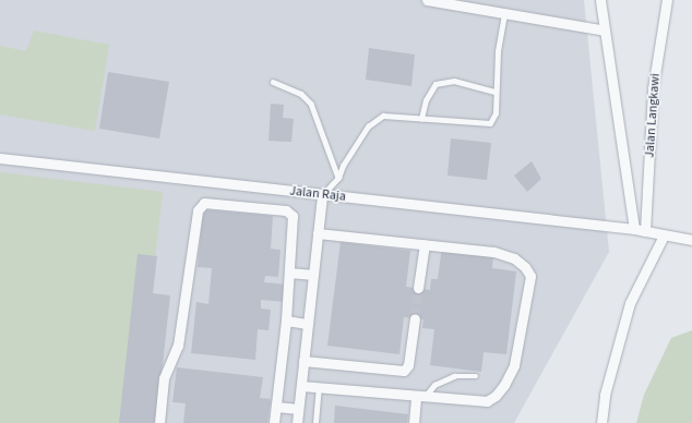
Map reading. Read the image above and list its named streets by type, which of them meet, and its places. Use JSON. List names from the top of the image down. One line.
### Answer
{"streets":{"street":["Jalan Langkawi","Jalan Raja"]},"crossings":[["Jalan Langkawi","Jalan Raja"]]}
